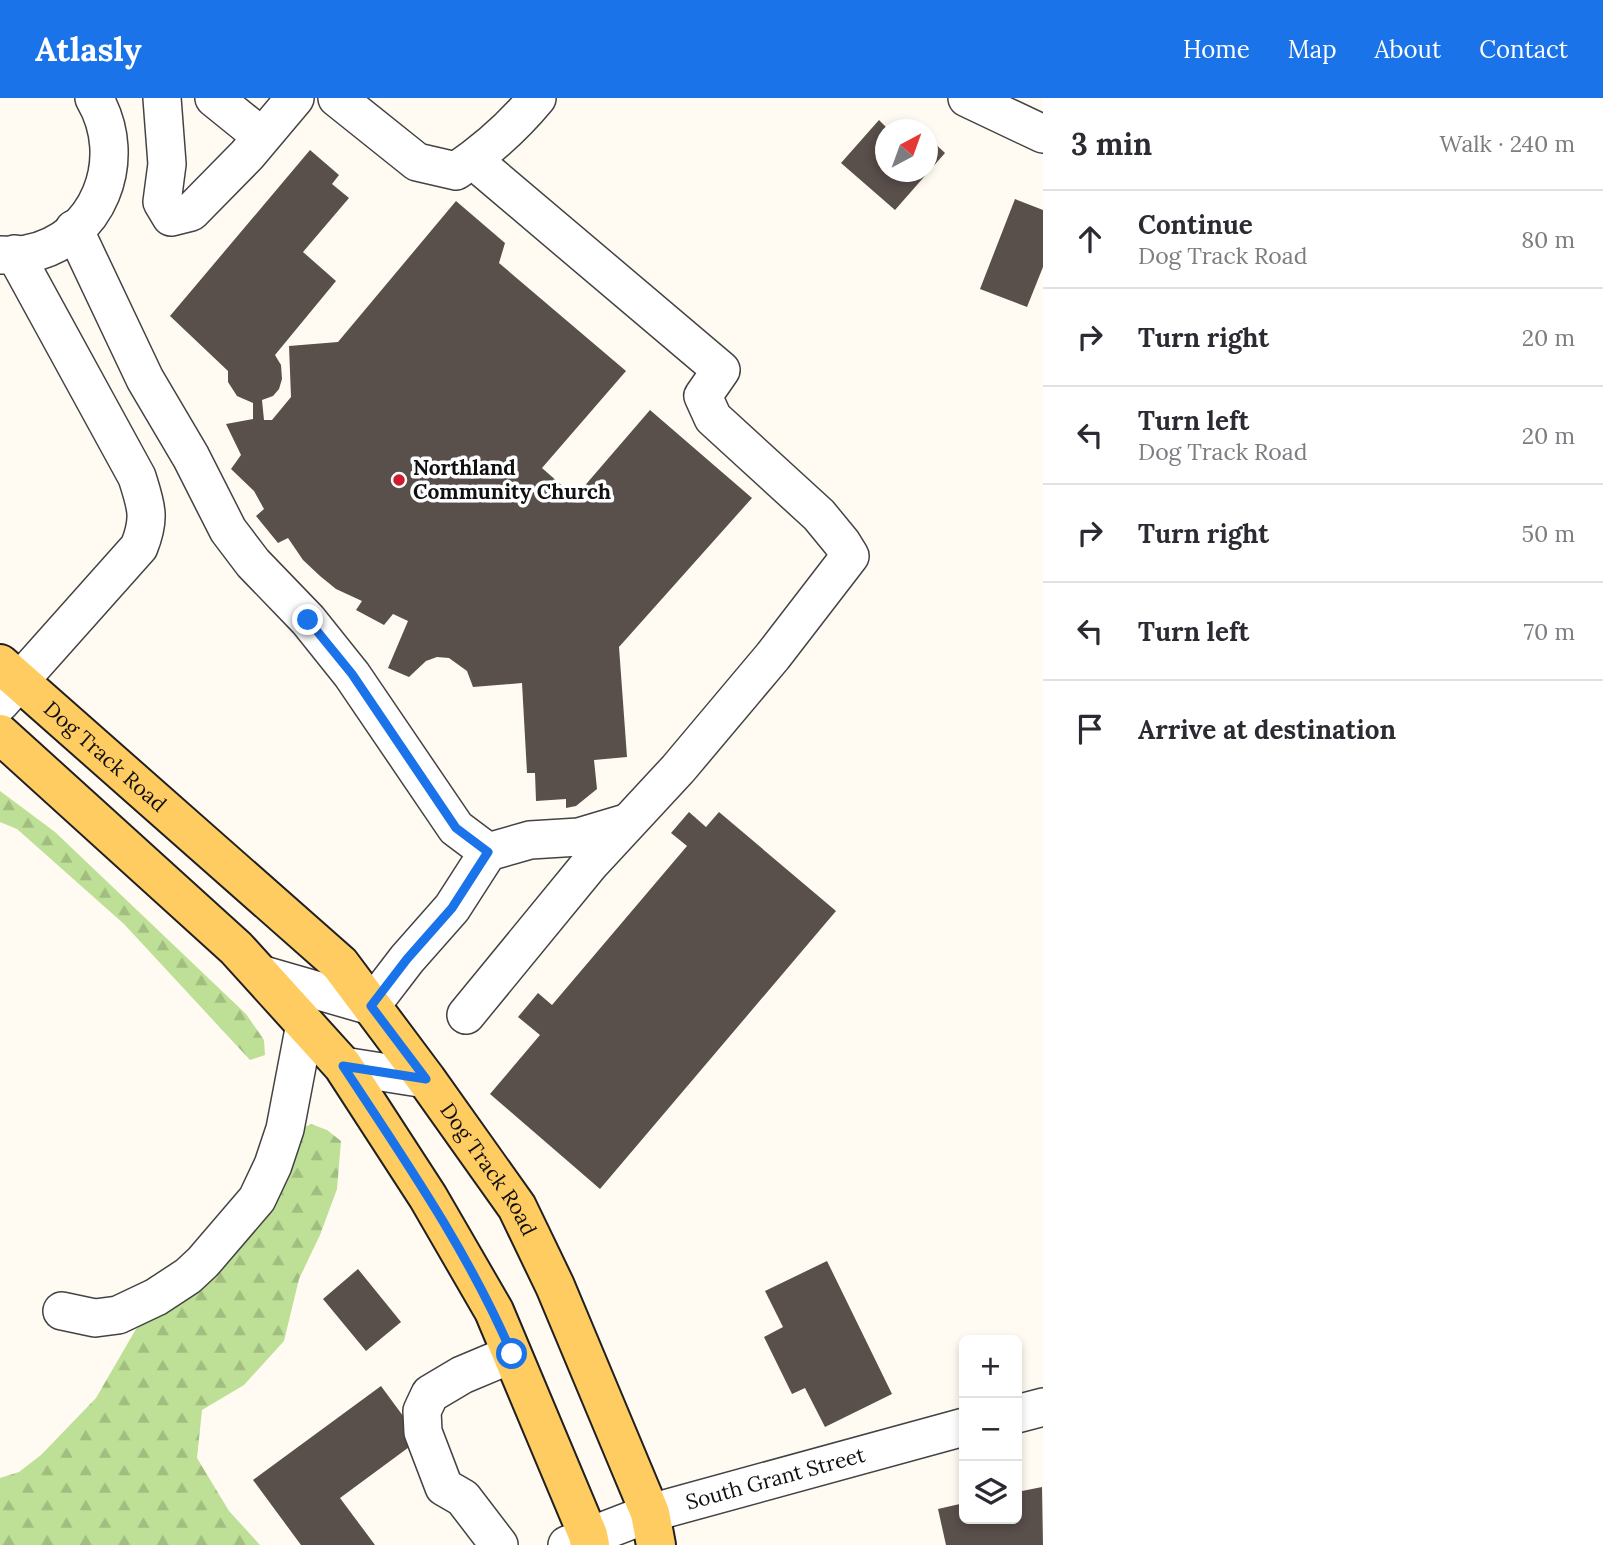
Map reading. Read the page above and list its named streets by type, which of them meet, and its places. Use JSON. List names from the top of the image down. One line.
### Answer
{"streets":{"main road":["Dog Track Road"],"street":["South Grant Street"]},"crossings":[["Dog Track Road","South Grant Street"]],"places":["Northland Community Church"],"north":"top right","page":{"header":"Atlasly","nav":["Home","Map","About","Contact"],"heading":["3 min","Walk · 240 m"],"list":[["Continue","Dog Track Road","80 m"],["Turn right","20 m"],["Turn left","Dog Track Road","20 m"],["Turn right","50 m"],["Turn left","70 m"],"Arrive at destination"],"map_buttons":["+","−"]}}
